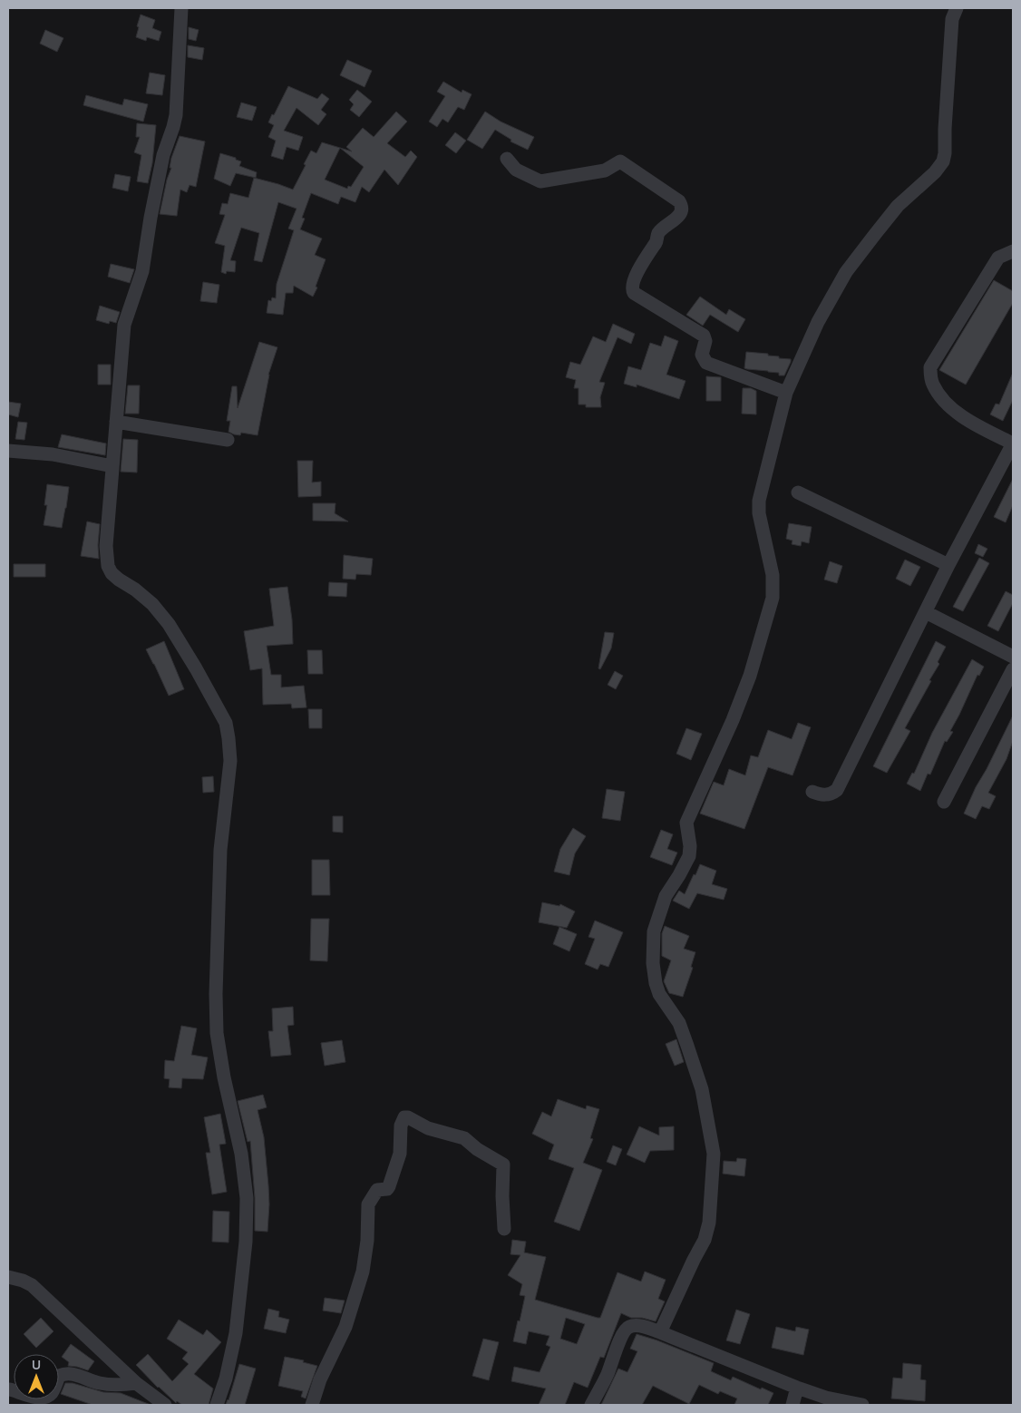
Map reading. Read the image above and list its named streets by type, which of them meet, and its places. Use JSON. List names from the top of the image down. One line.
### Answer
{"north":"top"}
